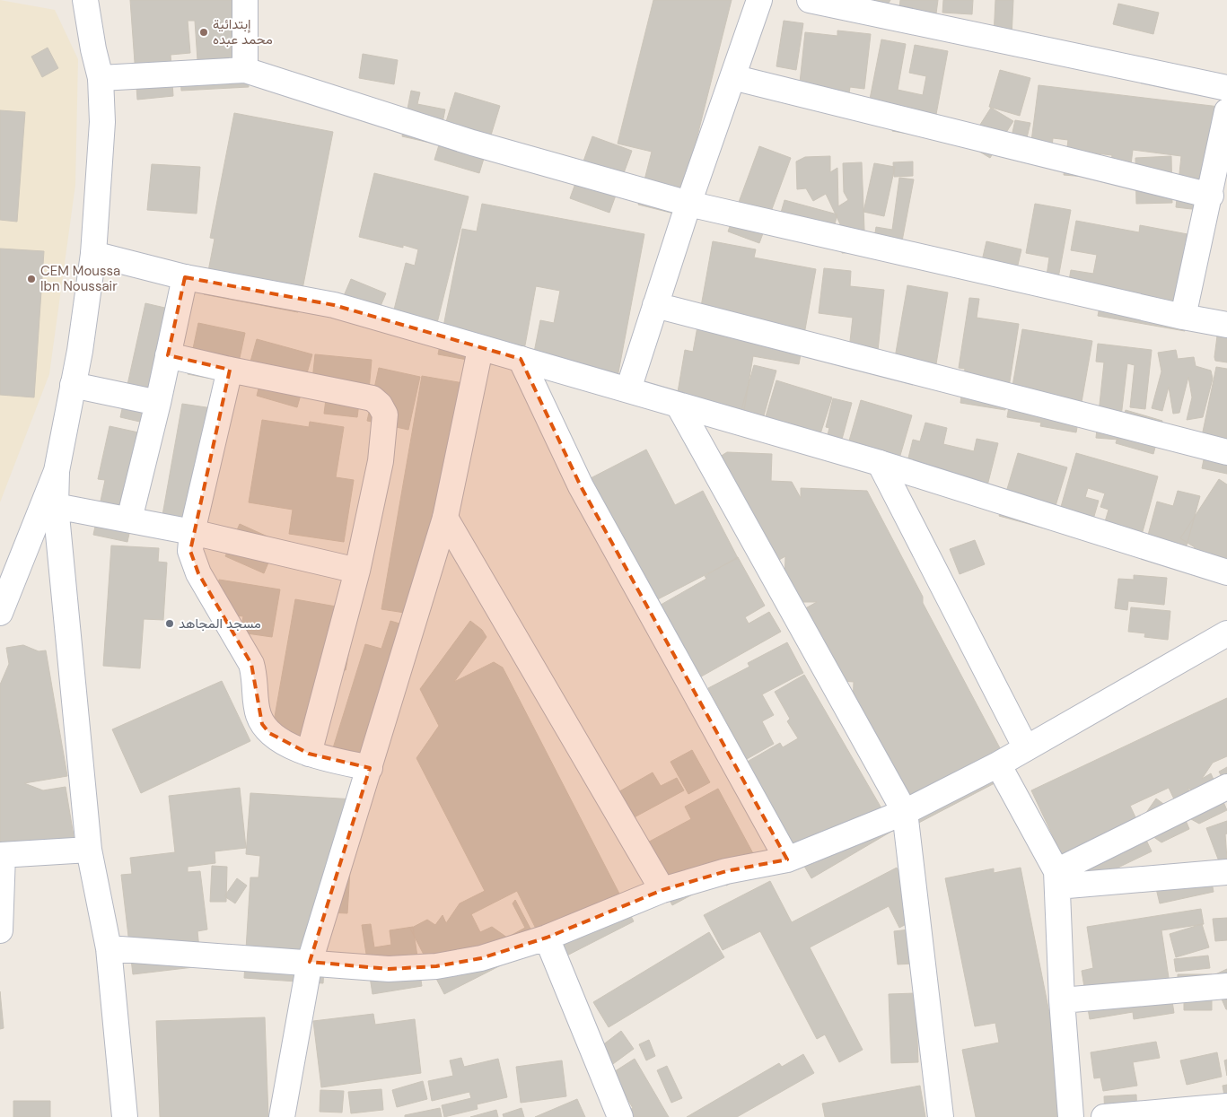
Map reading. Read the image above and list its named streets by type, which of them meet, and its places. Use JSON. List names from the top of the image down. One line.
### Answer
{"places":["إبتدائية محمد عبده","CEM Moussa Ibn Noussair","مسجد المجاهد"]}
